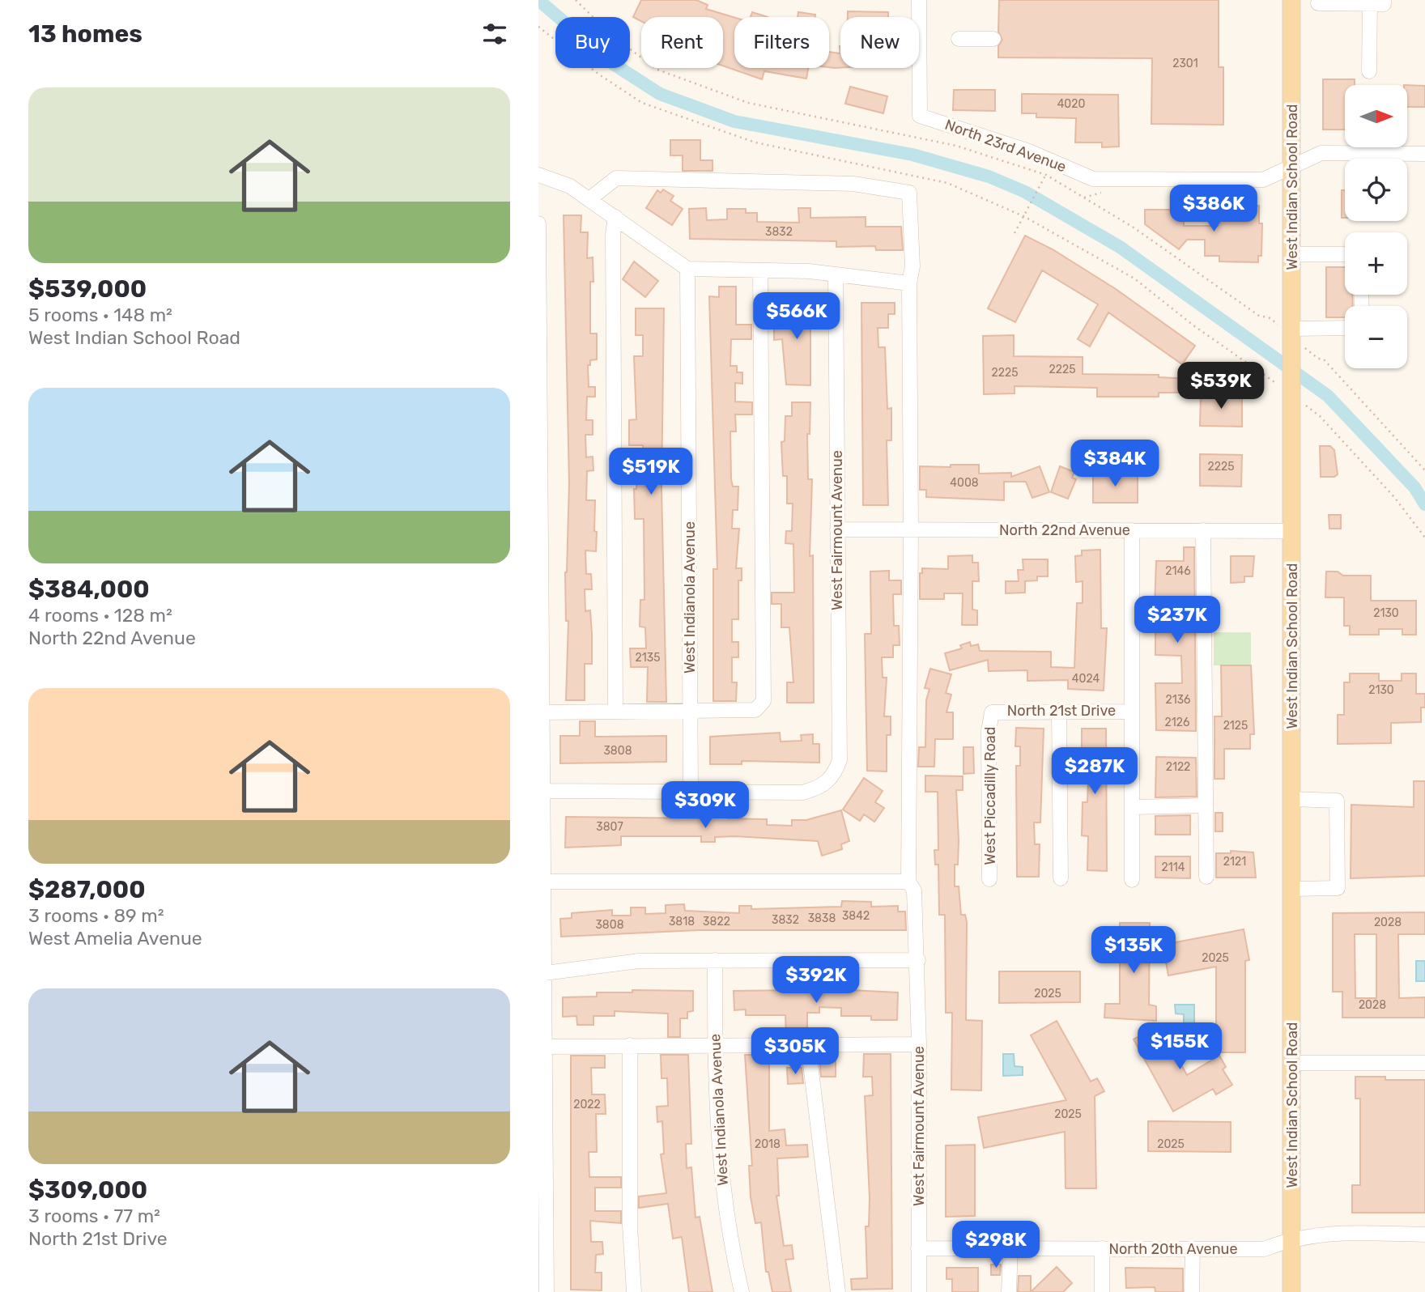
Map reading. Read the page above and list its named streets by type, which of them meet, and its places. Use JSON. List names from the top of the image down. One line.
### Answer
{"streets":{"main road":["West Indian School Road"],"street":["North 23rd Avenue","West Fairmount Avenue","North 22nd Avenue","West Indianola Avenue","North 21st Drive","West Piccadilly Road","North 20th Avenue"]},"crossings":[["North 23rd Avenue","West Indian School Road"],["West Indian School Road","North 22nd Avenue"],["West Indian School Road","North 20th Avenue"],["West Fairmount Avenue","North 22nd Avenue"],["West Fairmount Avenue","West Indianola Avenue"],["West Fairmount Avenue","North 20th Avenue"],["North 21st Drive","West Piccadilly Road"]],"house_numbers":["2301","4020","3832","2225","2225","2225","4008","2146","2130","2135","4024","2130","2136","2126","2125","3808","2122","3807","2121","2114","3842","3838","3832","3818","3822","2028","3808","2025","2025","2028","2022","2025","2018","2025"],"north":"right","page":{"heading":"13 homes","chip":["Buy","Rent","Filters","New"],"list":[{"name":"$539,000","note":"5 rooms · 148 m² · West Indian School Road"},{"name":"$384,000","note":"4 rooms · 128 m² · North 22nd Avenue"},{"name":"$287,000","note":"3 rooms · 89 m² · West Amelia Avenue"},{"name":"$309,000","note":"3 rooms · 77 m² · North 21st Drive"}],"map_buttons":["+","−"],"price":["$386K","$566K","$539K","$384K","$519K","$237K","$287K","$309K","$135K","$392K","$155K","$305K","$298K"]}}
